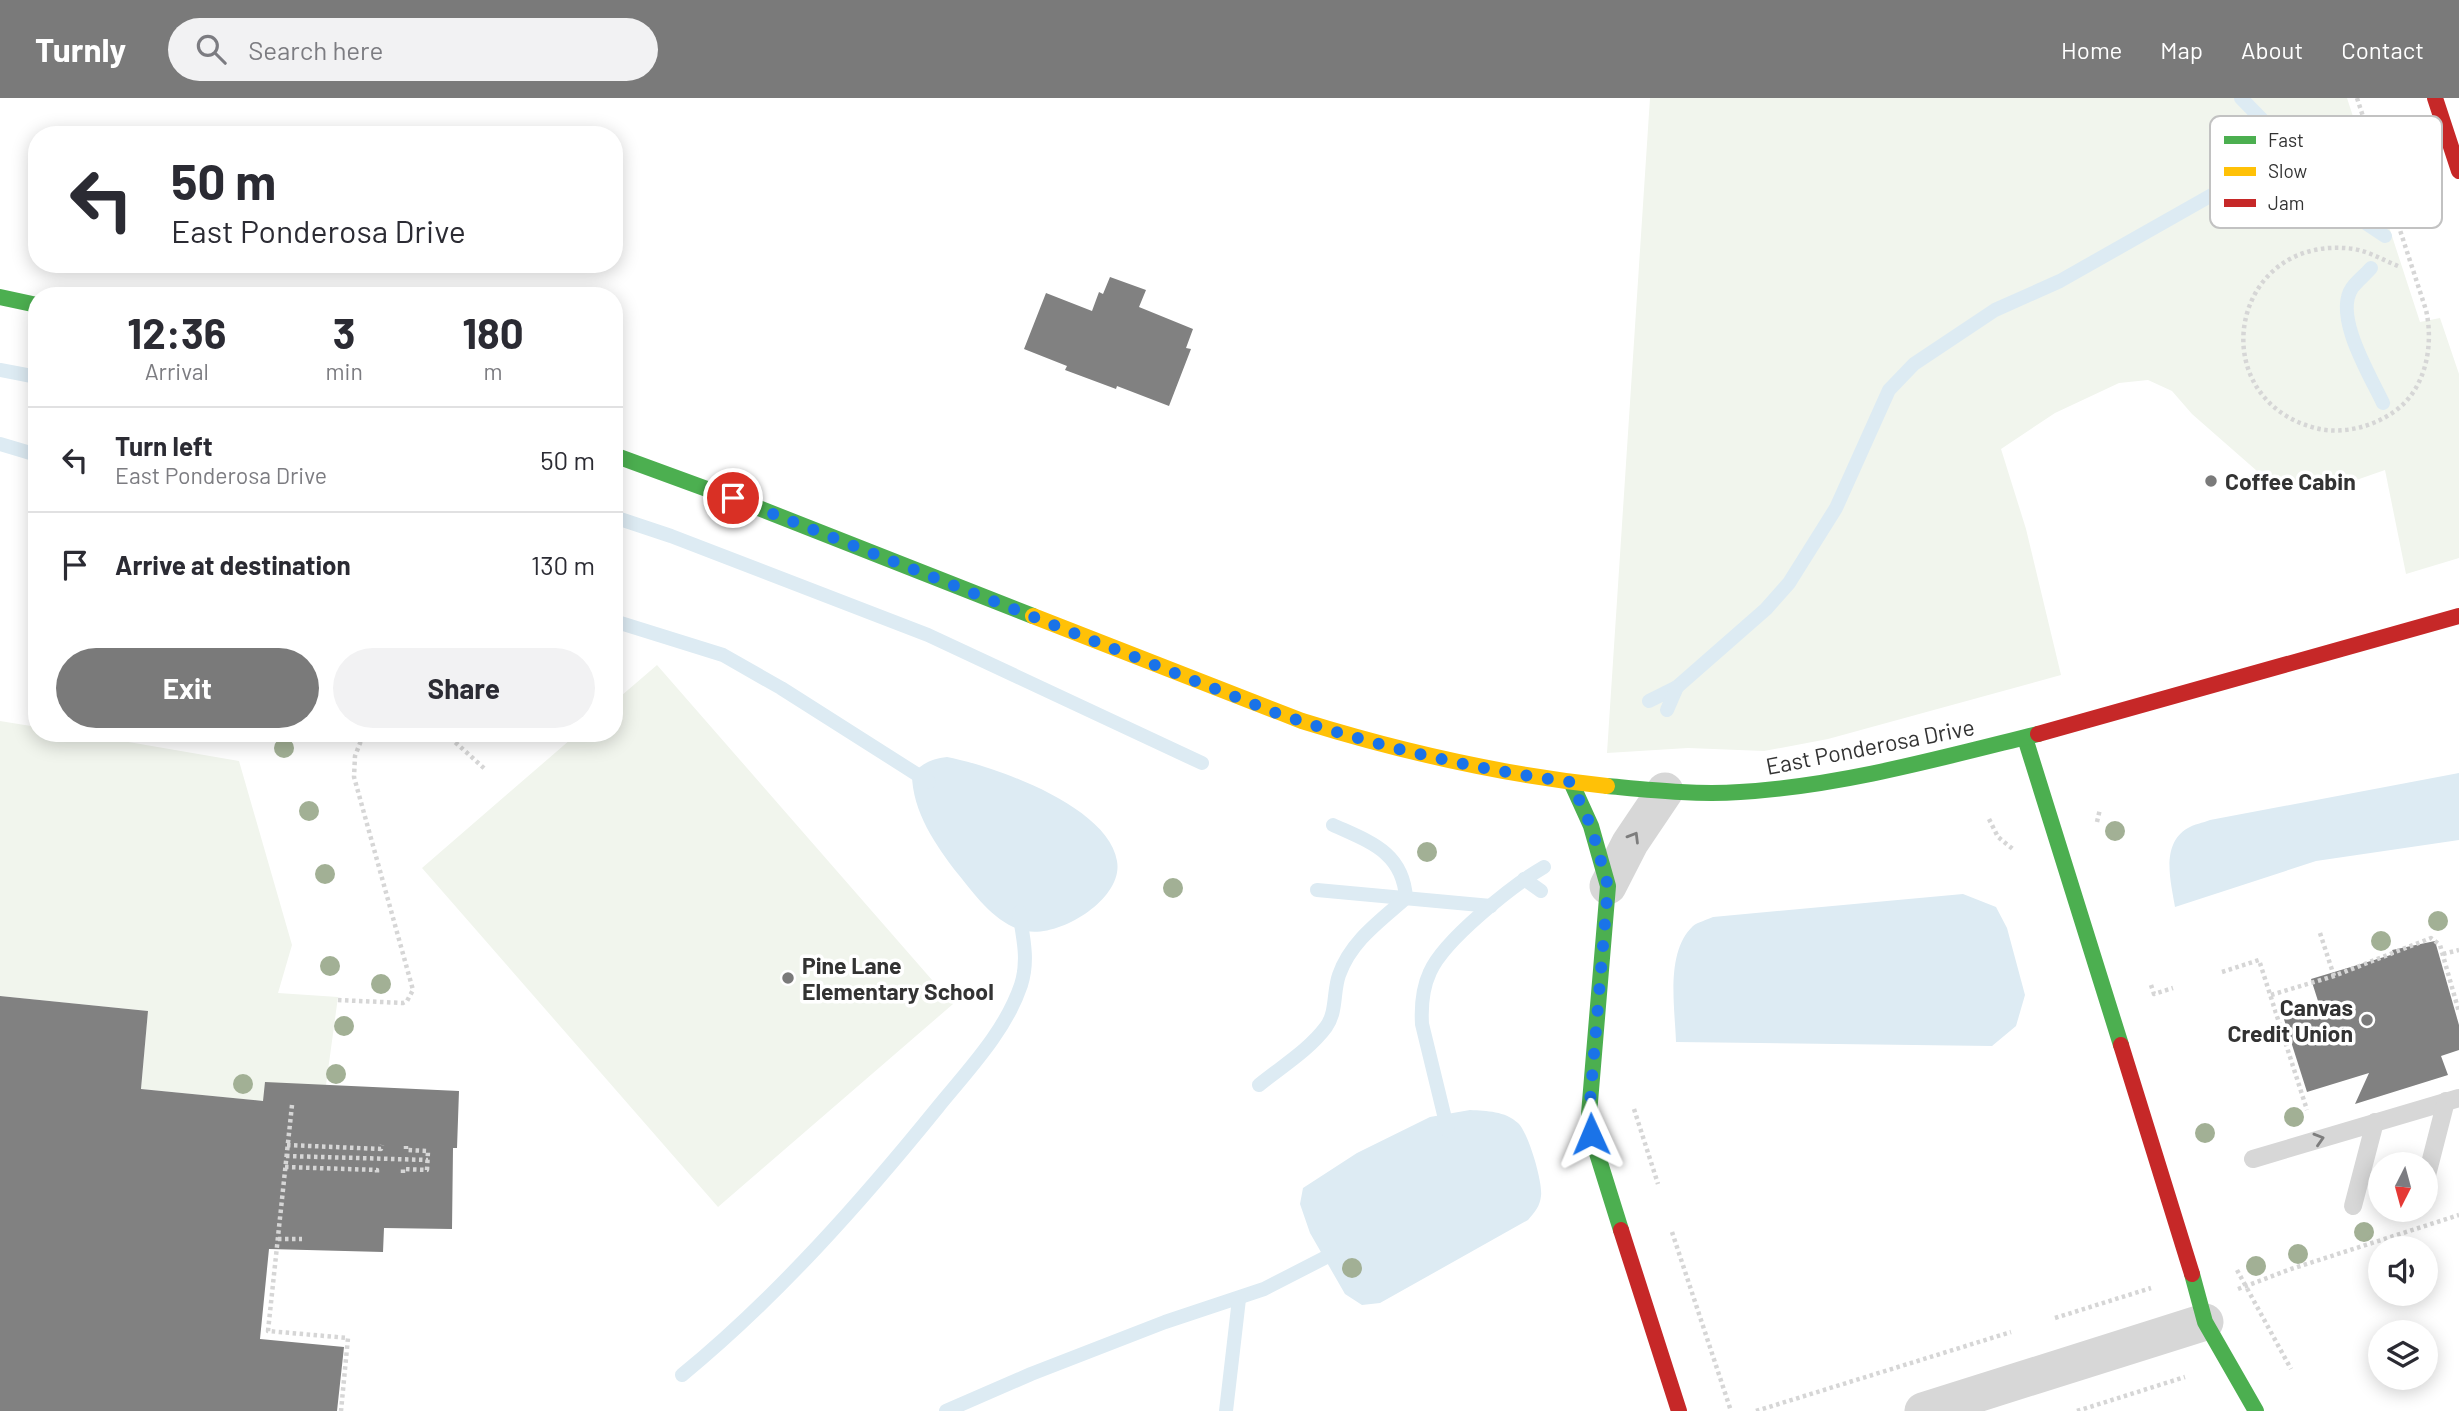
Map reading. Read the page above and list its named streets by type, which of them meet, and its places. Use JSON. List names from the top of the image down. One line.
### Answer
{"streets":{"main road":["East Ponderosa Drive"]},"places":["Coffee Cabin","Pine Lane Elementary School","Canvas Credit Union"],"legend":["Fast","Slow","Jam"],"north":"bottom","page":{"header":"Turnly","search":"Search here","nav":["Home","Map","About","Contact"],"turn":["50 m","East Ponderosa Drive"],"eta":["12:36","Arrival","3","min","180","m"],"list":[{"name":"Turn left","note":"East Ponderosa Drive","value":"50 m"},{"name":"Arrive at destination","value":"130 m"}],"buttons":["Exit","Share"]}}
